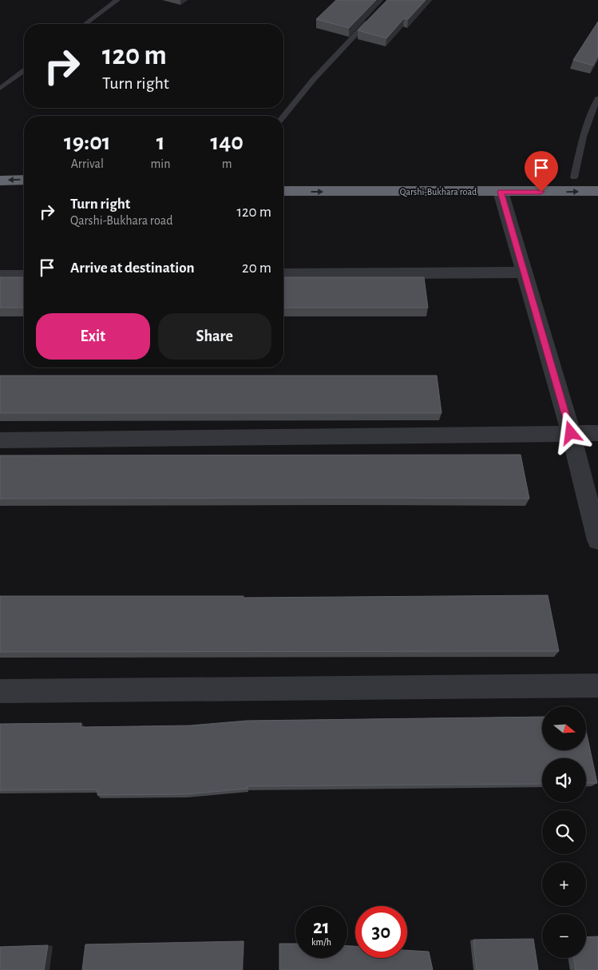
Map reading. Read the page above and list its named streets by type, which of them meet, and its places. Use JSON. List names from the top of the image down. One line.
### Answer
{"streets":{"highway":["Qarshi-Bukhara road"]},"north":"right","page":{"turn":["120 m","Turn right"],"eta":["19:01","Arrival","1","min","140","m"],"list":[{"name":"Turn right","note":"Qarshi-Bukhara road","value":"120 m"},{"name":"Arrive at destination","value":"20 m"}],"buttons":["Exit","Share"],"map_buttons":["+","−"],"speed":"21 km/h","limit":"30"}}
